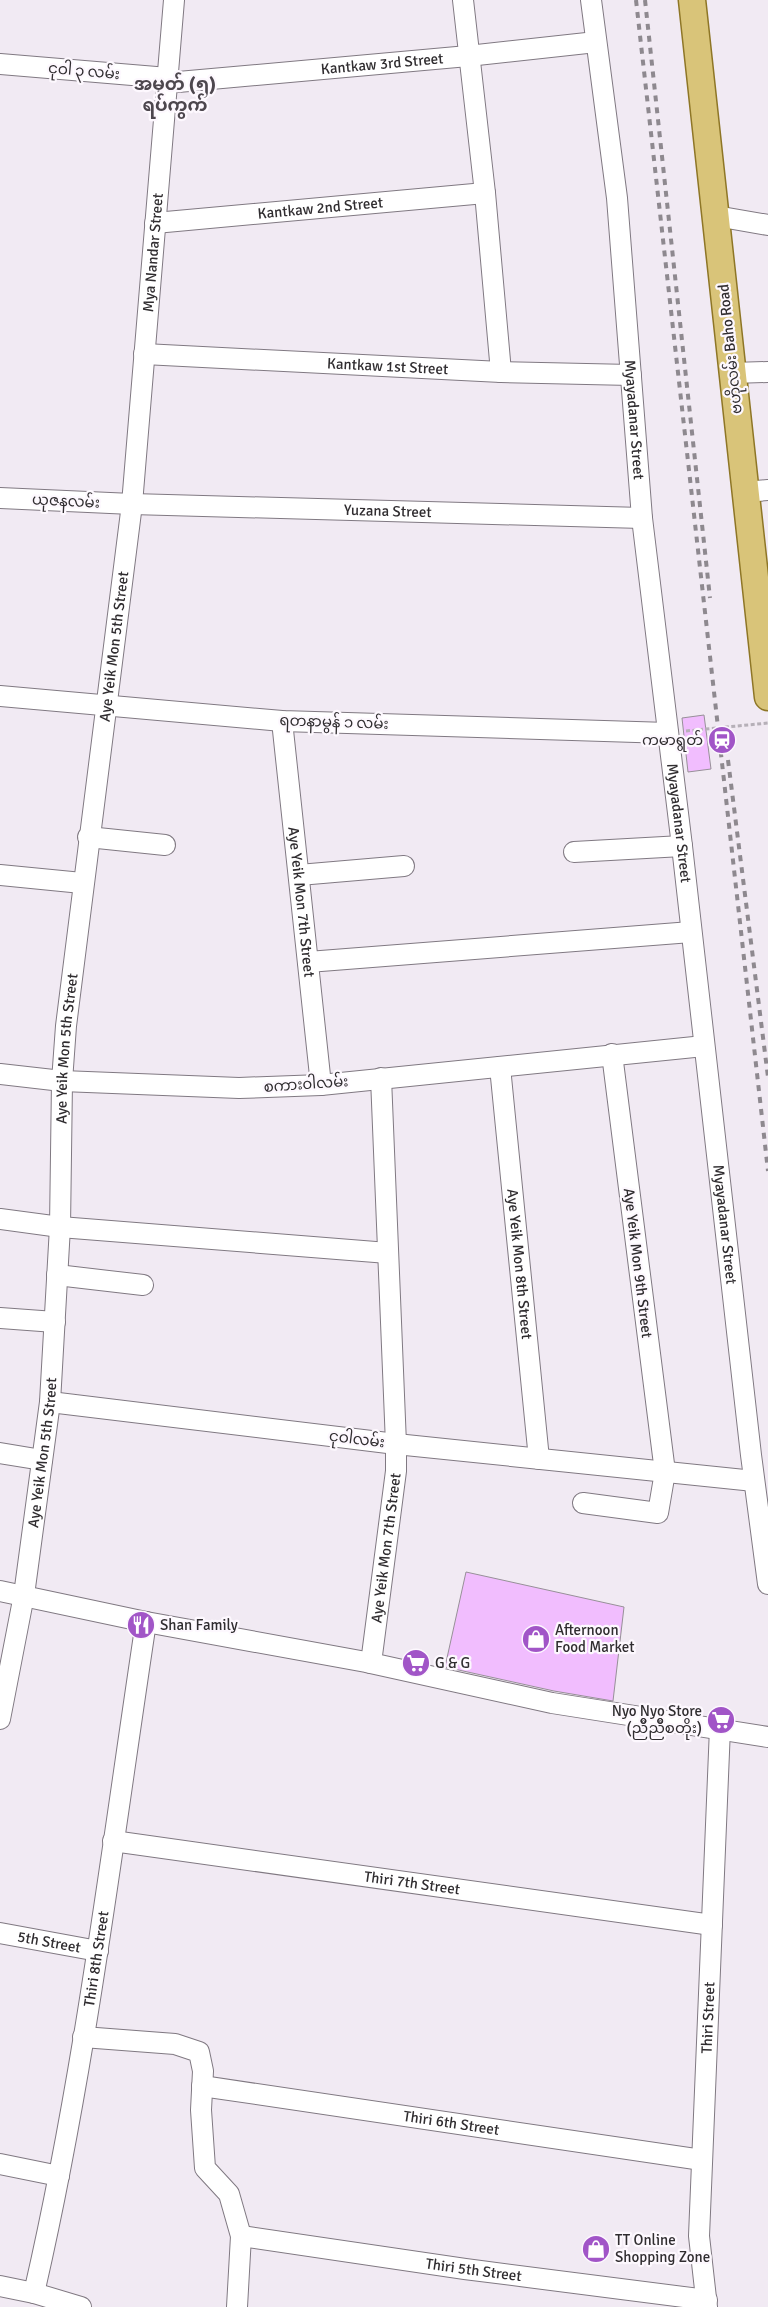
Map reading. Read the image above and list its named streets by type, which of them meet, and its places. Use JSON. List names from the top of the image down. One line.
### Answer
{"streets":{"main road":["ဗဟိုလမ်း Baho Road"],"street":["Kantkaw 3rd Street","ငုဝါ ၃ လမ်း","Kantkaw 2nd Street","Mya Nandar Street","Kantkaw 1st Street","Myayadanar Street","ယုဇနလမ်း","Yuzana Street","Aye Yeik Mon 5th Street","ရတနာမွန် ၁ လမ်း","Aye Yeik Mon 7th Street","စကား၀ါလမ်း","Aye Yeik Mon 8th Street","Aye Yeik Mon 9th Street","ငုဝါလမ်း","Thiri 7th Street","5th Street","Thiri 8th Street","Thiri Street","Thiri 6th Street","Thiri 5th Street"]},"crossings":[["Kantkaw 3rd Street","ငုဝါ ၃ လမ်း"],["Kantkaw 3rd Street","Mya Nandar Street"],["Kantkaw 3rd Street","Myayadanar Street"],["ငုဝါ ၃ လမ်း","Mya Nandar Street"],["Kantkaw 2nd Street","Mya Nandar Street"],["Mya Nandar Street","Kantkaw 1st Street"],["Mya Nandar Street","ယုဇနလမ်း"],["Mya Nandar Street","Yuzana Street"],["Mya Nandar Street","Aye Yeik Mon 5th Street"],["Kantkaw 1st Street","Myayadanar Street"],["Myayadanar Street","Yuzana Street"],["Myayadanar Street","ရတနာမွန် ၁ လမ်း"],["Myayadanar Street","စကား၀ါလမ်း"],["Myayadanar Street","ငုဝါလမ်း"],["ယုဇနလမ်း","Yuzana Street"],["ယုဇနလမ်း","Aye Yeik Mon 5th Street"],["Yuzana Street","Aye Yeik Mon 5th Street"],["Aye Yeik Mon 5th Street","ရတနာမွန် ၁ လမ်း"],["Aye Yeik Mon 5th Street","စကား၀ါလမ်း"],["Aye Yeik Mon 5th Street","ငုဝါလမ်း"],["ရတနာမွန် ၁ လမ်း","Aye Yeik Mon 7th Street"],["Aye Yeik Mon 7th Street","စကား၀ါလမ်း"],["Aye Yeik Mon 7th Street","ငုဝါလမ်း"],["စကား၀ါလမ်း","Aye Yeik Mon 8th Street"],["စကား၀ါလမ်း","Aye Yeik Mon 9th Street"],["Aye Yeik Mon 8th Street","ငုဝါလမ်း"],["Aye Yeik Mon 9th Street","ငုဝါလမ်း"],["Thiri 7th Street","Thiri 8th Street"],["Thiri 7th Street","Thiri Street"],["5th Street","Thiri 8th Street"],["Thiri Street","Thiri 6th Street"],["Thiri Street","Thiri 5th Street"]],"districts":["အမှတ် (၅) ရပ်ကွက်"],"places":{"station":["ကမာရွတ်"],"restaurant":["Shan Family"],"shop":["Afternoon Food Market","TT Online Shopping Zone"],"supermarket":["G & G","Nyo Nyo Store (ညိဳညိဳစတိုး)"]}}
